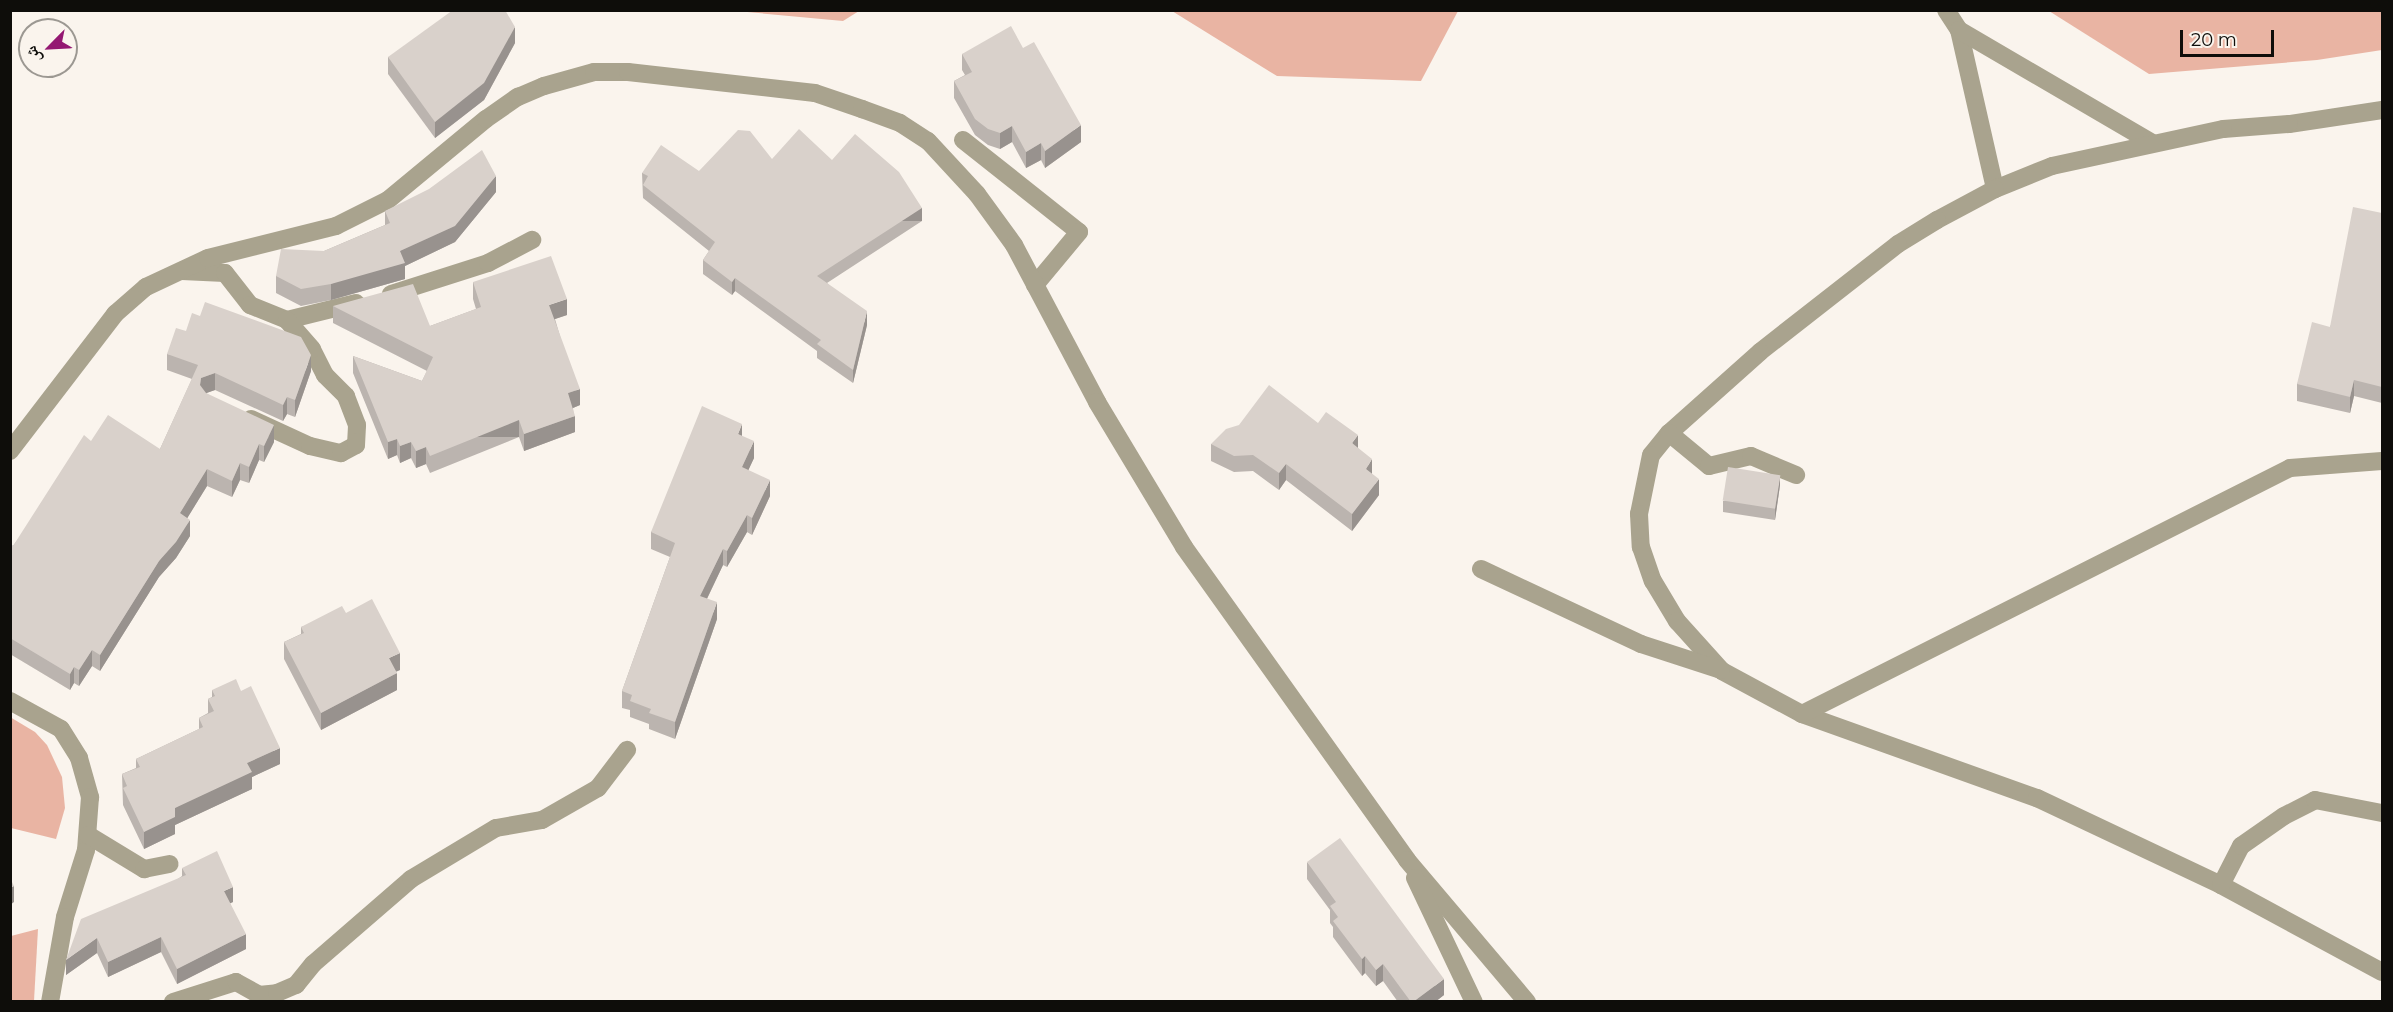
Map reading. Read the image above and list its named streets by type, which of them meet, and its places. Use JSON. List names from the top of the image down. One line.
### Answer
{"scale_bar":"20 m","north":"bottom left"}
